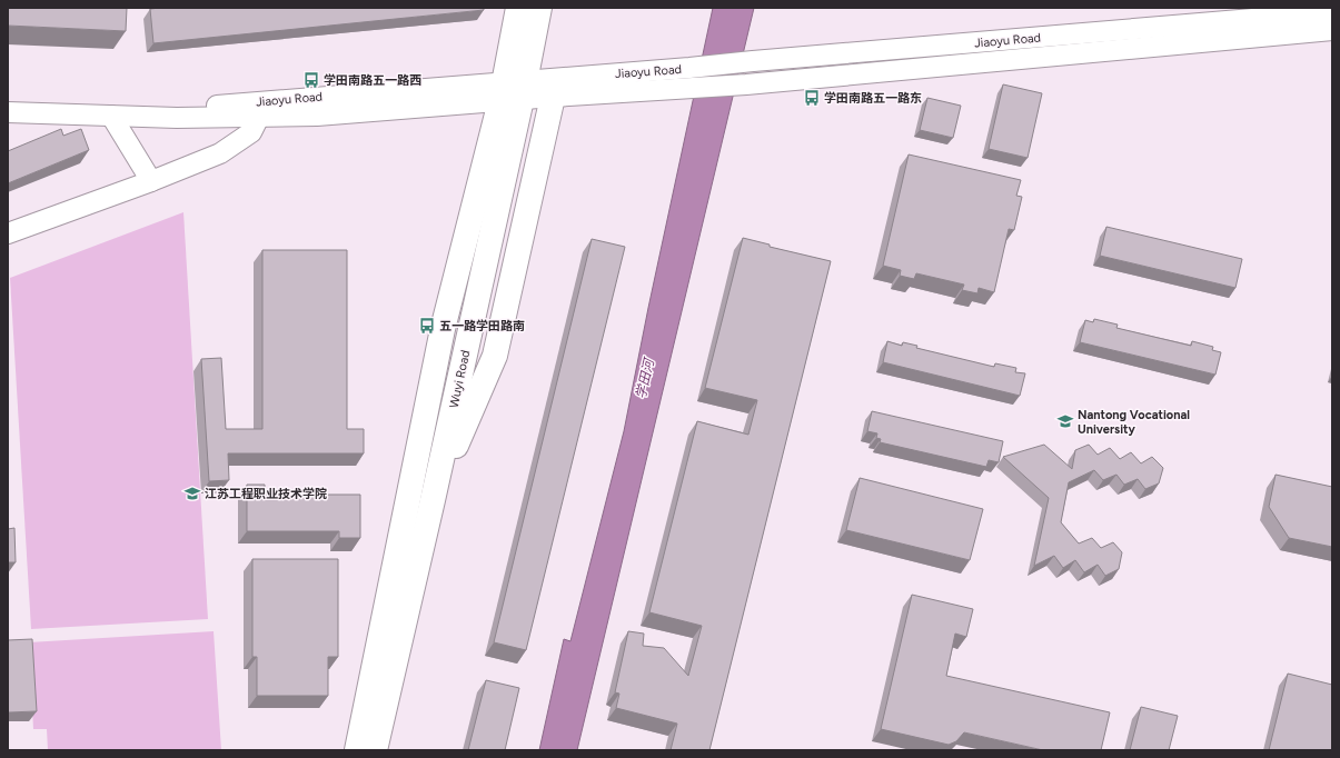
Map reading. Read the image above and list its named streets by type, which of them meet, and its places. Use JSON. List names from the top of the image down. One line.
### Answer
{"streets":{"main road":["Wuyi Road"],"street":["Jiaoyu Road"]},"crossings":[["Jiaoyu Road","Wuyi Road"]],"water":["学田河"],"places":{"bus stop":["学田南路五一路西","学田南路五一路东","五一路学田路南"],"school or university":["Nantong Vocational University","江苏工程职业技术学院"]}}
